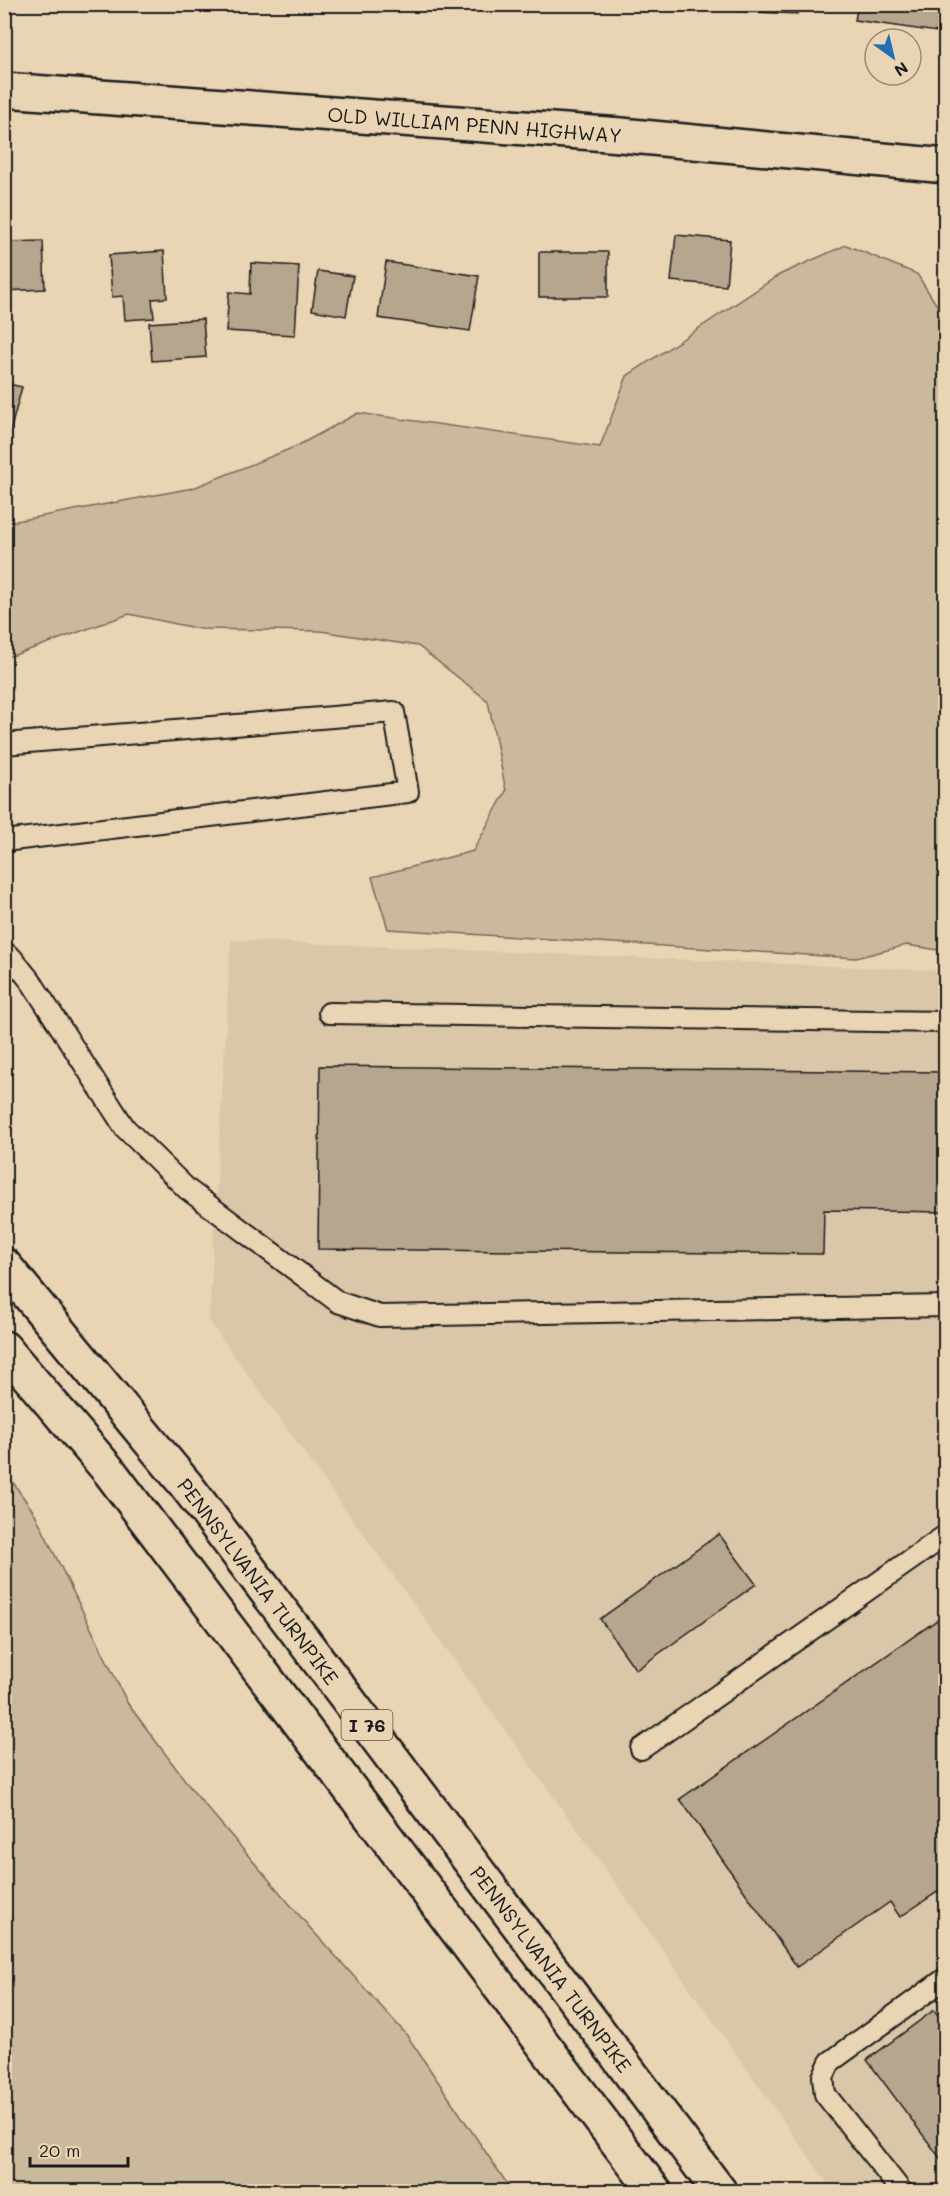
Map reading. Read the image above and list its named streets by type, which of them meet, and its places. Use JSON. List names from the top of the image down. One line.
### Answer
{"streets":{"main road":["OLD WILLIAM PENN HIGHWAY","PENNSYLVANIA TURNPIKE","I 76"]},"scale_bar":"20 m","north":"bottom right"}
